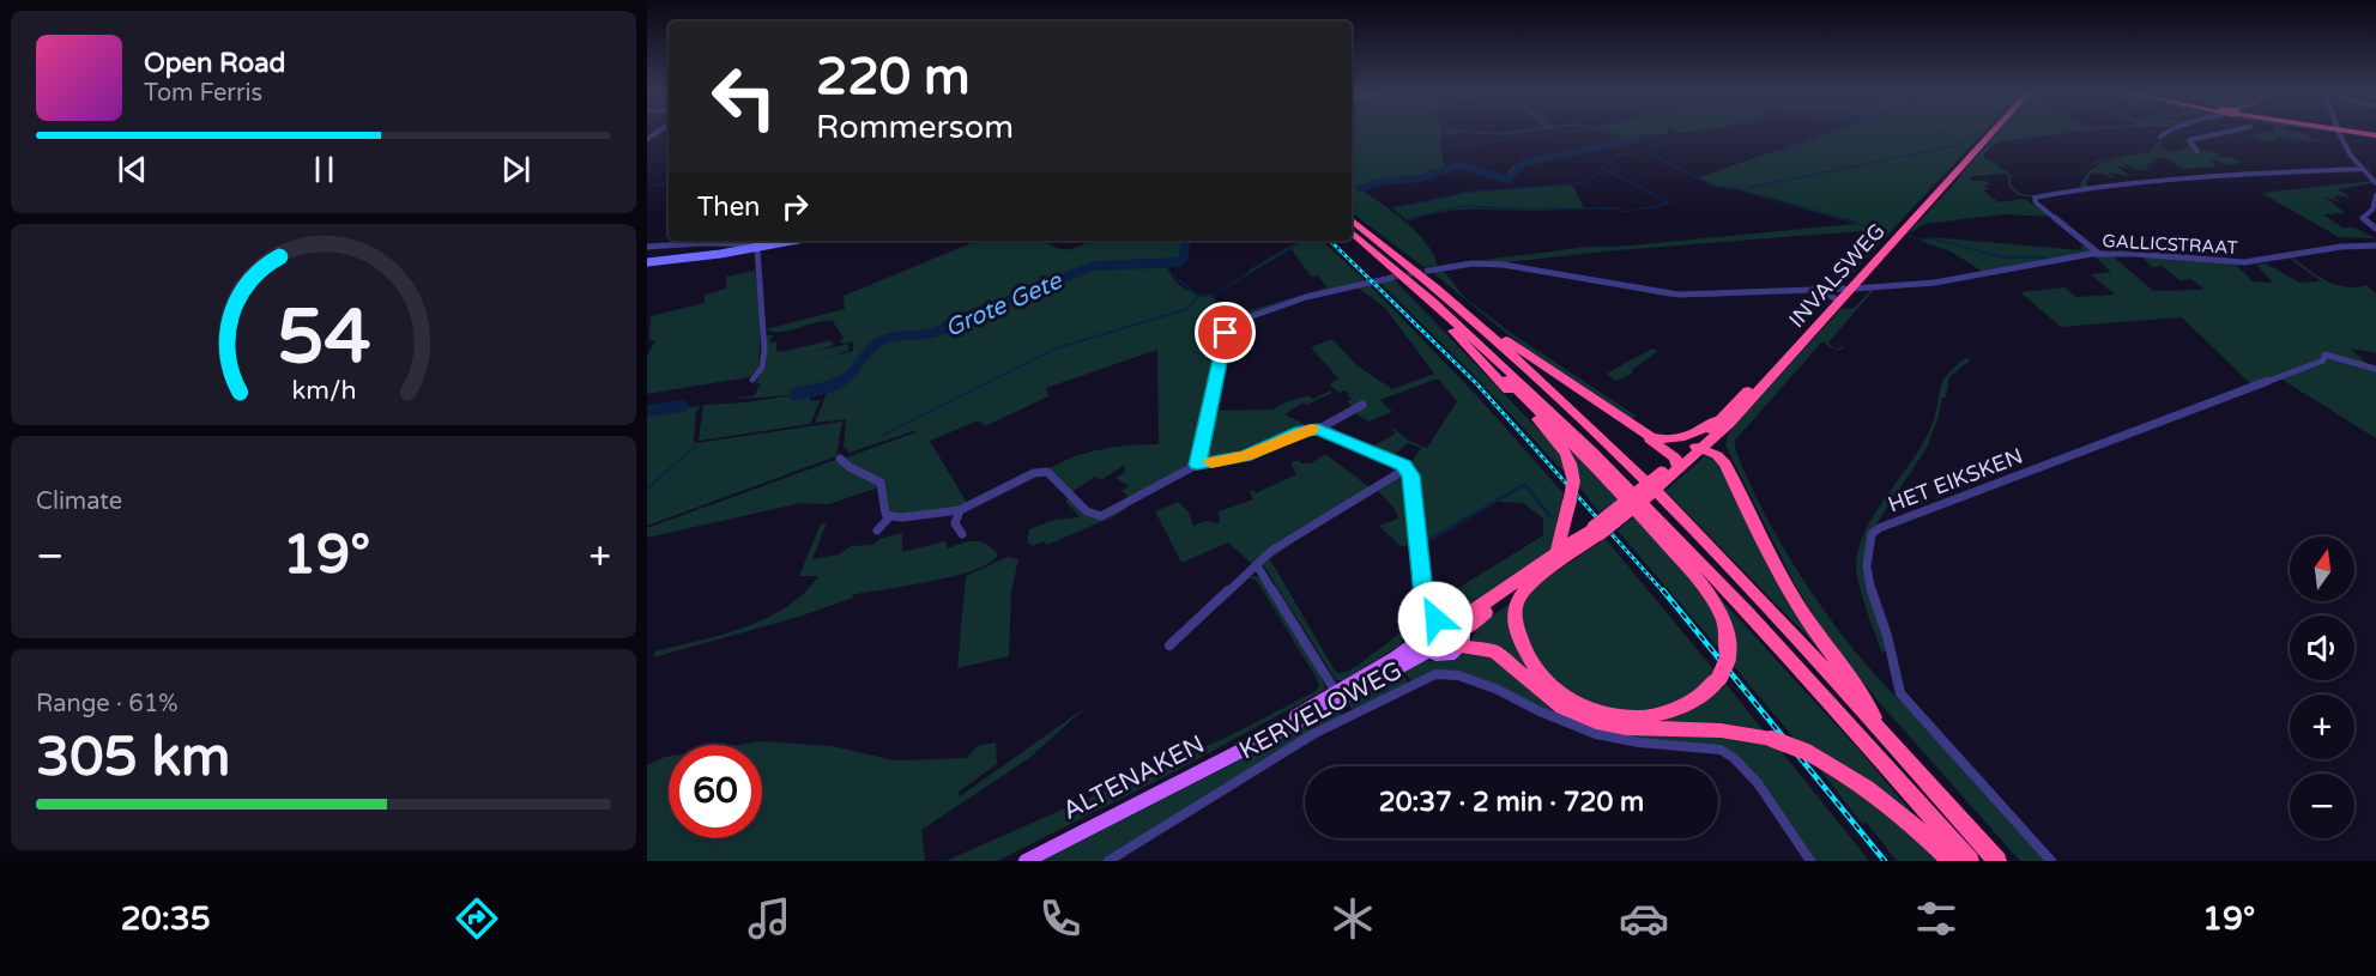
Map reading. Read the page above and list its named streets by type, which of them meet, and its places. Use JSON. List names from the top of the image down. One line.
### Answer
{"streets":{"highway":["INVALSWEG"],"main road":["ALTENAKEN"],"street":["GALLICSTRAAT","HET EIKSKEN","KERVELOWEG"]},"crossings":[["GALLICSTRAAT","INVALSWEG"]],"water":["Grote Gete"],"north":"top","page":{"turn":["220 m","Rommersom"],"song":["Open Road","Tom Ferris"],"then":"Then","tile":["Climate",["Range · 61%","305 km"]],"heat":["−","19°","+"],"map_buttons":["+","−"],"limit":"60","trip":"20:37 · 2 min · 720 m","tabs":["20:35","19°"],"gauge":["54","km/h"]}}
